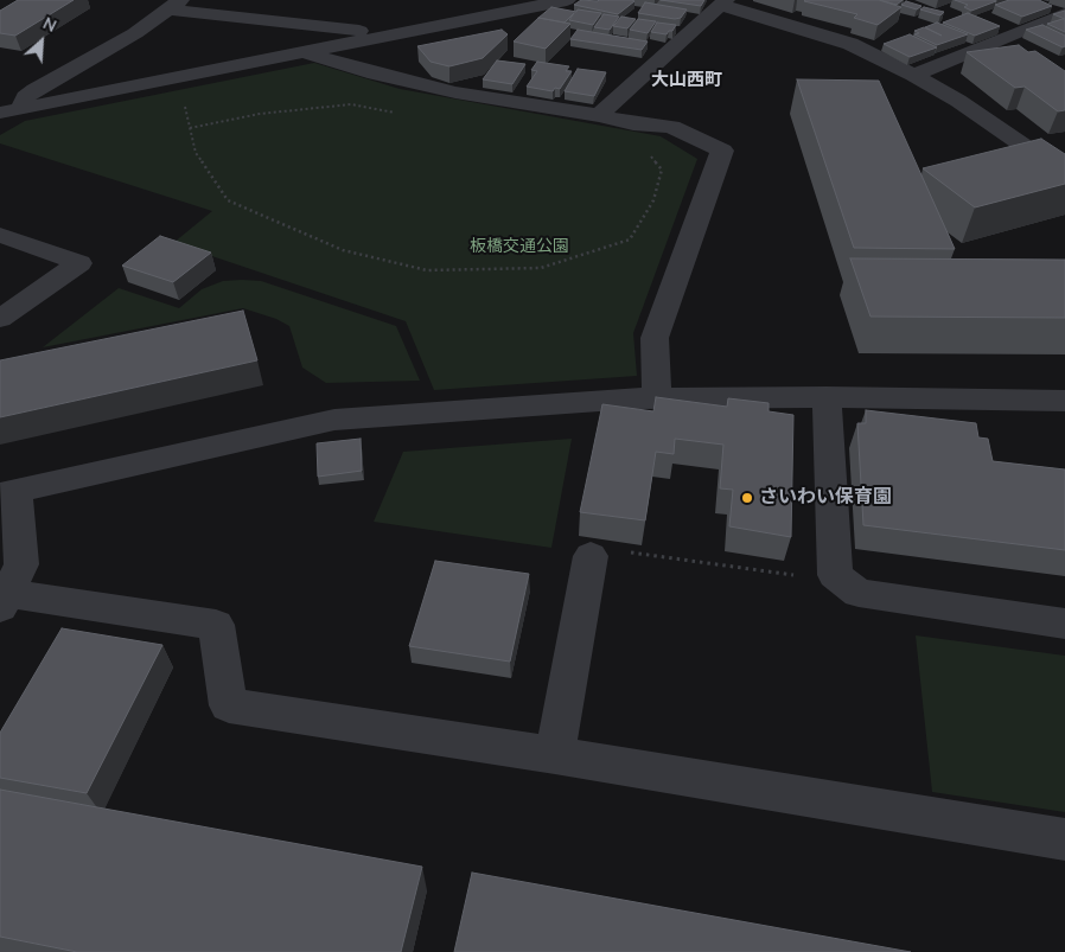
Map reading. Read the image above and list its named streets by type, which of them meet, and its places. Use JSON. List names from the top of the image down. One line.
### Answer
{"districts":["大山西町"],"parks":["板橋交通公園"],"places":["さいわい保育園"],"north":"top right"}
